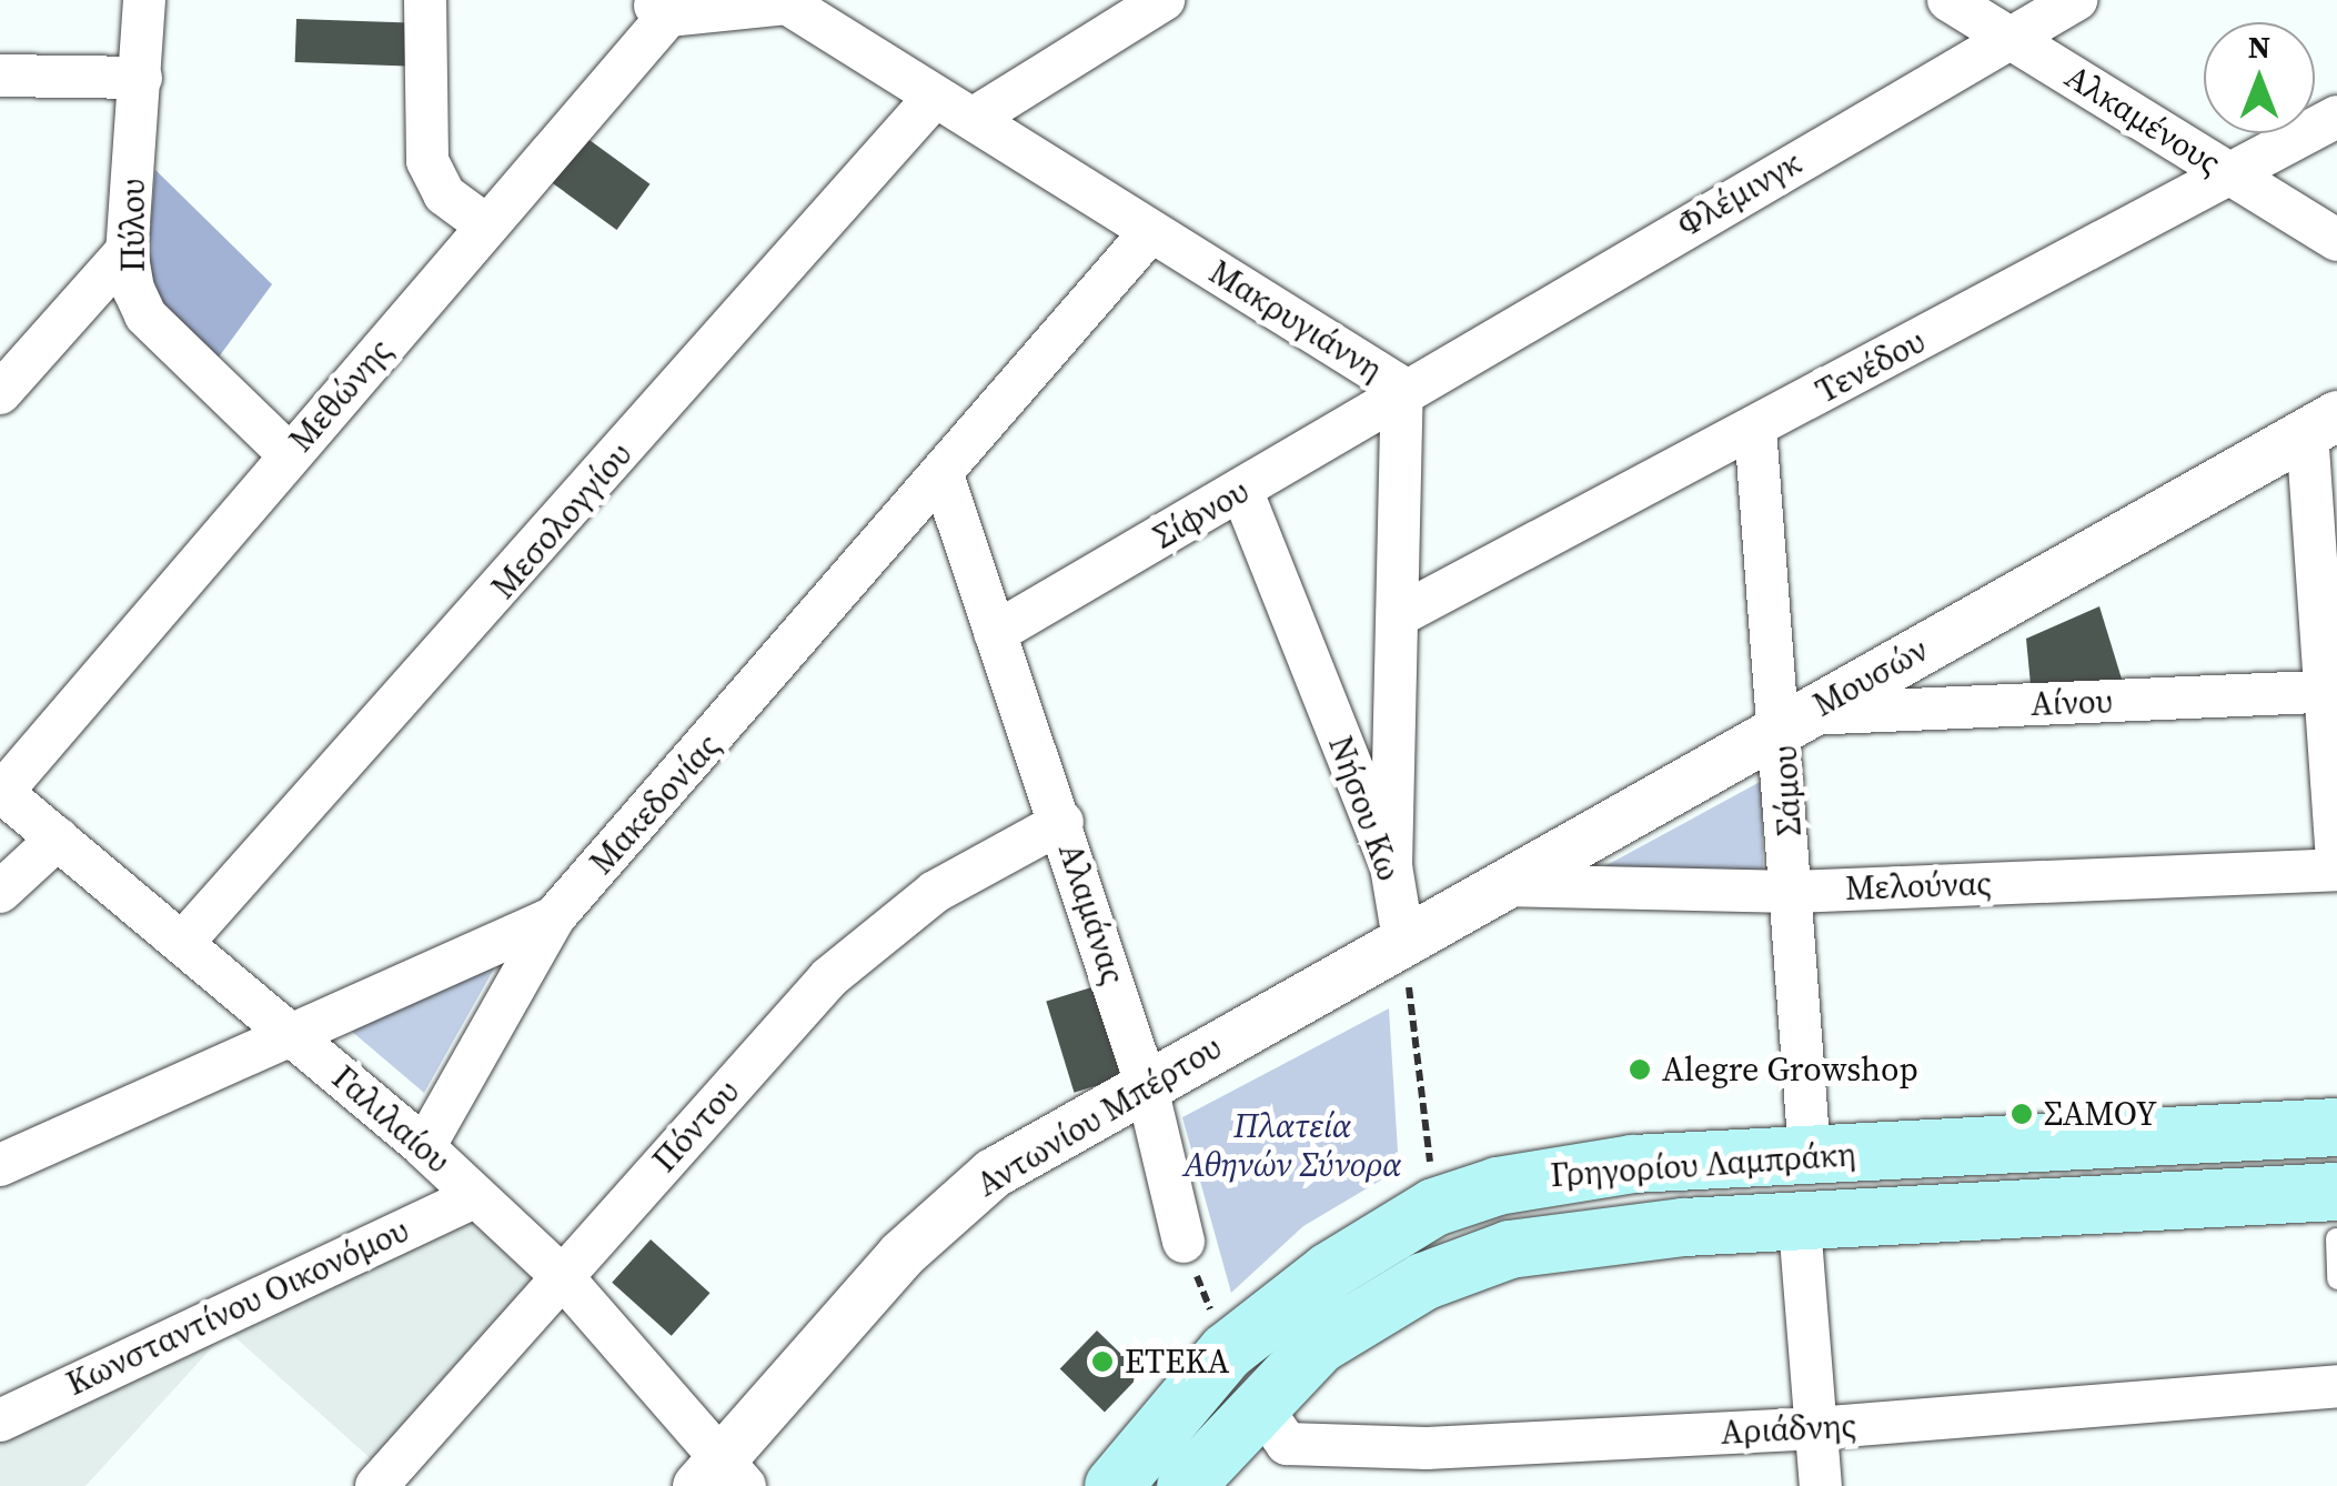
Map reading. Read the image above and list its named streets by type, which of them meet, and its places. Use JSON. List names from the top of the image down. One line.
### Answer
{"streets":{"main road":["Γρηγορίου Λαμπράκη"],"street":["Αλκαμένους","Φλέμινγκ","Πύλου","Μακρυγιάννη","Τενέδου","Μεθώνης","Σίφνου","Μεσολογγίου","Μουσών","Αίνου","Σάμου","Μακεδονίας","Νήσου Κω","Μελούνας","Αλαμάνας","Αντωνίου Μπέρτου","Γαλιλαίου","Πόντου","Κωνσταντίνου Οικονόμου","Αριάδνης"]},"crossings":[["Αλκαμένους","Φλέμινγκ"],["Αλκαμένους","Τενέδου"],["Φλέμινγκ","Μακρυγιάννη"],["Φλέμινγκ","Σίφνου"],["Πύλου","Μεθώνης"],["Μακρυγιάννη","Τενέδου"],["Μακρυγιάννη","Σίφνου"],["Μακρυγιάννη","Μεσολογγίου"],["Μακρυγιάννη","Μακεδονίας"],["Μακρυγιάννη","Νήσου Κω"],["Τενέδου","Σάμου"],["Μεθώνης","Γαλιλαίου"],["Σίφνου","Νήσου Κω"],["Σίφνου","Αλαμάνας"],["Μεσολογγίου","Γαλιλαίου"],["Μουσών","Αίνου"],["Μουσών","Σάμου"],["Μουσών","Νήσου Κω"],["Μουσών","Μελούνας"],["Μουσών","Αντωνίου Μπέρτου"],["Αίνου","Σάμου"],["Σάμου","Μελούνας"],["Σάμου","Γρηγορίου Λαμπράκη"],["Μακεδονίας","Αλαμάνας"],["Μακεδονίας","Γαλιλαίου"],["Νήσου Κω","Αντωνίου Μπέρτου"],["Αλαμάνας","Αντωνίου Μπέρτου"],["Αλαμάνας","Πόντου"],["Αντωνίου Μπέρτου","Γαλιλαίου"],["Γαλιλαίου","Πόντου"],["Γαλιλαίου","Κωνσταντίνου Οικονόμου"],["Γρηγορίου Λαμπράκη","Αριάδνης"]],"parks":["Πλατεία Αθηνών Σύνορα"],"places":["Alegre Growshop","ΣΑΜΟΥ","ΕΤΕΚΑ"],"north":"top"}
